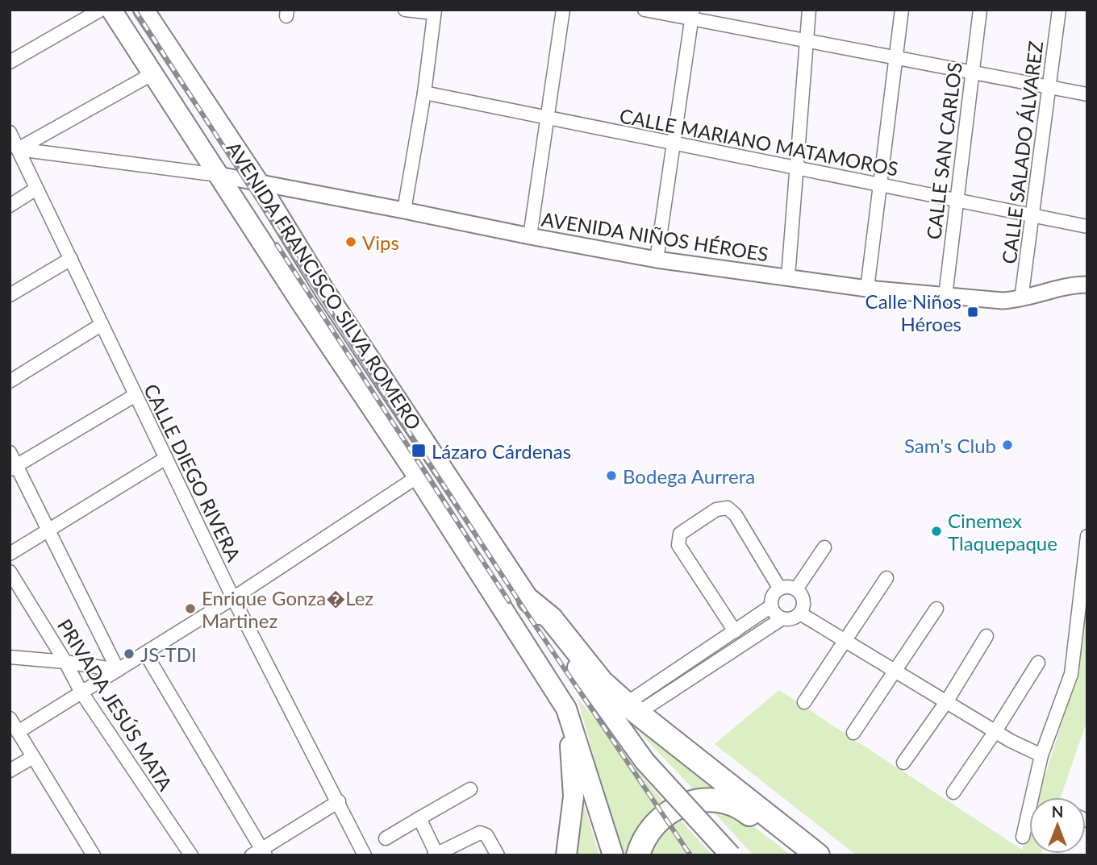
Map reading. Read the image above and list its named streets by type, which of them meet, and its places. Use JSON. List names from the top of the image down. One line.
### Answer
{"streets":{"main road":["AVENIDA FRANCISCO SILVA ROMERO"],"street":["CALLE MARIANO MATAMOROS","CALLE SAN CARLOS","CALLE SALADO ÁLVAREZ","AVENIDA NIÑOS HÉROES","CALLE DIEGO RIVERA","PRIVADA JESÚS MATA"]},"crossings":[["CALLE MARIANO MATAMOROS","CALLE SAN CARLOS"],["CALLE MARIANO MATAMOROS","CALLE SALADO ÁLVAREZ"],["CALLE SAN CARLOS","AVENIDA NIÑOS HÉROES"],["CALLE SALADO ÁLVAREZ","AVENIDA NIÑOS HÉROES"],["AVENIDA NIÑOS HÉROES","AVENIDA FRANCISCO SILVA ROMERO"]],"places":{"other":["Vips","Sam's Club","Bodega Aurrera","Cinemex Tlaquepaque","Enrique Gonza�Lez Martinez","JS-TDI"],"transit":["Calle Niños Héroes","Lázaro Cárdenas"]},"north":"top"}
